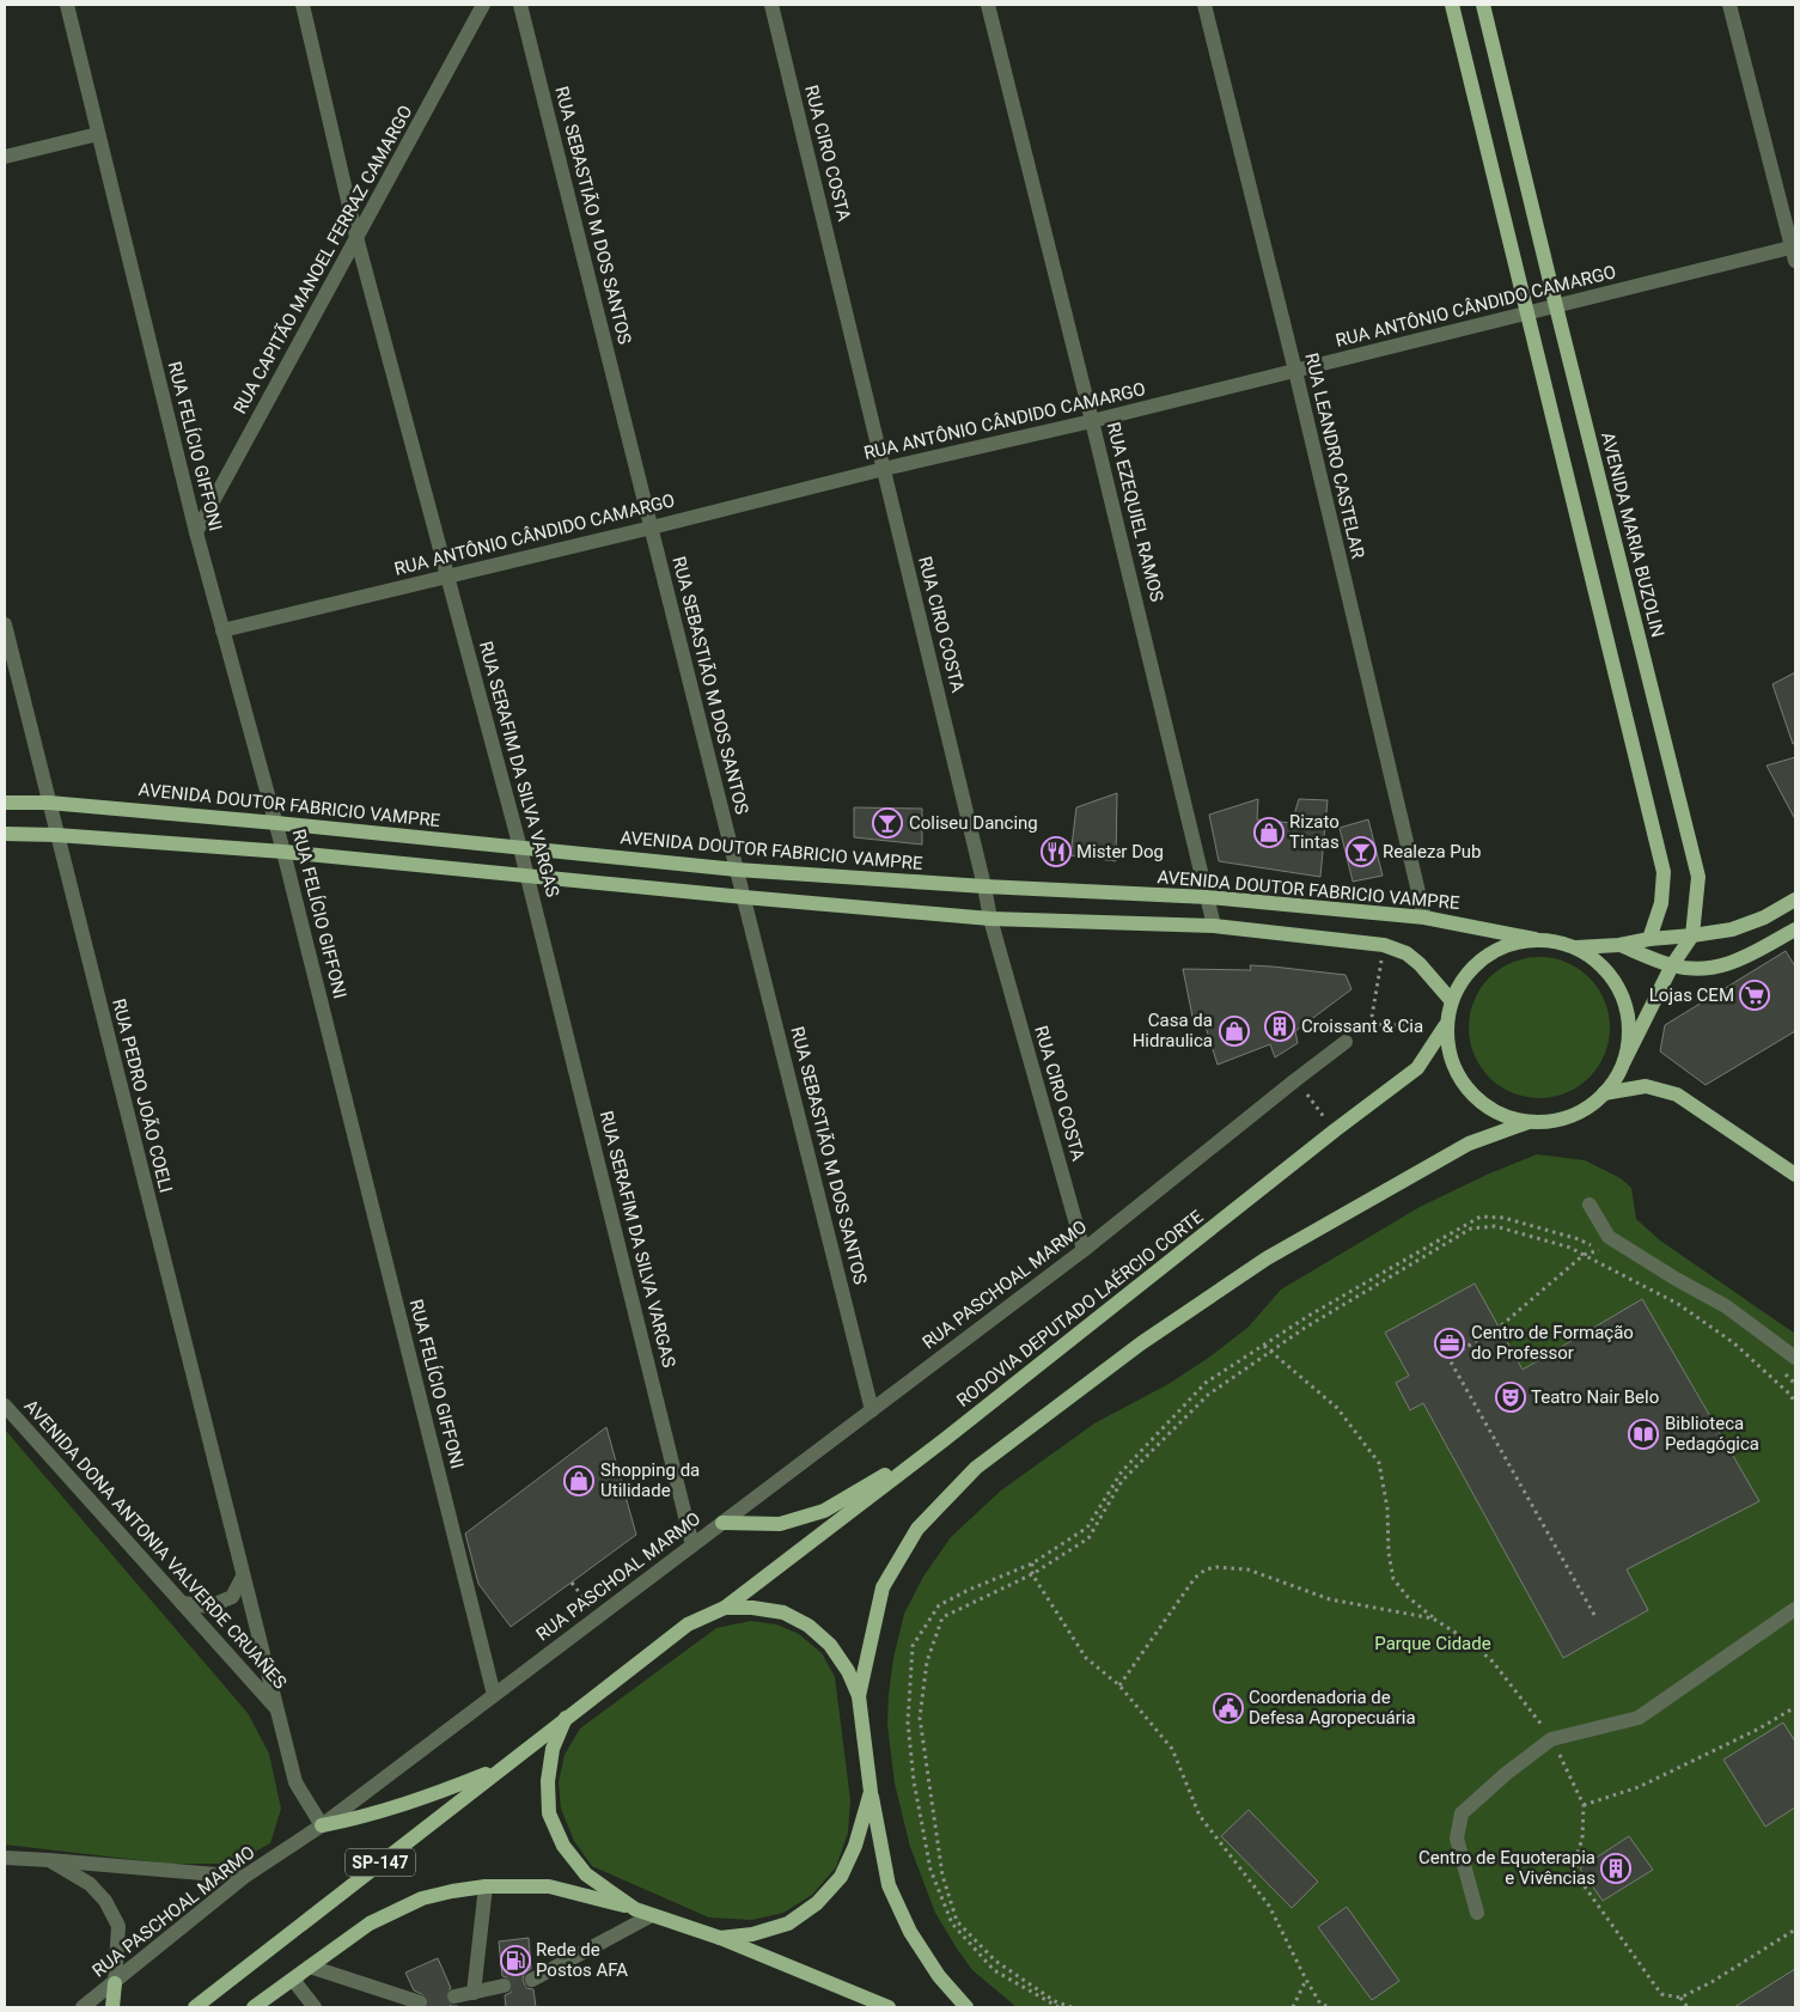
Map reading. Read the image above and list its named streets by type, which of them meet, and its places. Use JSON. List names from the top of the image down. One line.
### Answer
{"streets":{"main road":["AVENIDA MARIA BUZOLIN","AVENIDA DOUTOR FABRICIO VAMPRE","RODOVIA DEPUTADO LAÉRCIO CORTE","SP-147"],"street":["RUA CIRO COSTA","RUA SEBASTIÃO M DOS SANTOS","RUA CAPITÃO MANOEL FERRAZ CAMARGO","RUA ANTÔNIO CÂNDIDO CAMARGO","RUA FELÍCIO GIFFONI","RUA LEANDRO CASTELAR","RUA EZEQUIEL RAMOS","RUA SERAFIM DA SILVA VARGAS","RUA PEDRO JOÃO COELI","RUA PASCHOAL MARMO","AVENIDA DONA ANTONIA VALVERDE CRUAÑES"]},"crossings":[["RUA CIRO COSTA","RUA ANTÔNIO CÂNDIDO CAMARGO"],["RUA CIRO COSTA","AVENIDA DOUTOR FABRICIO VAMPRE"],["RUA CIRO COSTA","RUA PASCHOAL MARMO"],["RUA SEBASTIÃO M DOS SANTOS","RUA ANTÔNIO CÂNDIDO CAMARGO"],["RUA SEBASTIÃO M DOS SANTOS","AVENIDA DOUTOR FABRICIO VAMPRE"],["RUA SEBASTIÃO M DOS SANTOS","RUA PASCHOAL MARMO"],["RUA CAPITÃO MANOEL FERRAZ CAMARGO","RUA FELÍCIO GIFFONI"],["RUA CAPITÃO MANOEL FERRAZ CAMARGO","RUA SERAFIM DA SILVA VARGAS"],["RUA ANTÔNIO CÂNDIDO CAMARGO","RUA FELÍCIO GIFFONI"],["RUA ANTÔNIO CÂNDIDO CAMARGO","RUA LEANDRO CASTELAR"],["RUA ANTÔNIO CÂNDIDO CAMARGO","RUA EZEQUIEL RAMOS"],["RUA ANTÔNIO CÂNDIDO CAMARGO","AVENIDA MARIA BUZOLIN"],["RUA ANTÔNIO CÂNDIDO CAMARGO","RUA SERAFIM DA SILVA VARGAS"],["RUA FELÍCIO GIFFONI","AVENIDA DOUTOR FABRICIO VAMPRE"],["RUA FELÍCIO GIFFONI","RUA PASCHOAL MARMO"],["RUA LEANDRO CASTELAR","AVENIDA DOUTOR FABRICIO VAMPRE"],["RUA EZEQUIEL RAMOS","AVENIDA DOUTOR FABRICIO VAMPRE"],["AVENIDA MARIA BUZOLIN","AVENIDA DOUTOR FABRICIO VAMPRE"],["AVENIDA MARIA BUZOLIN","RODOVIA DEPUTADO LAÉRCIO CORTE"],["RUA SERAFIM DA SILVA VARGAS","AVENIDA DOUTOR FABRICIO VAMPRE"],["RUA SERAFIM DA SILVA VARGAS","RUA PASCHOAL MARMO"],["AVENIDA DOUTOR FABRICIO VAMPRE","RUA PEDRO JOÃO COELI"],["AVENIDA DOUTOR FABRICIO VAMPRE","RODOVIA DEPUTADO LAÉRCIO CORTE"],["RUA PEDRO JOÃO COELI","RUA PASCHOAL MARMO"],["RUA PEDRO JOÃO COELI","AVENIDA DONA ANTONIA VALVERDE CRUAÑES"]],"parks":["Parque Cidade"],"places":{"bar":["Coliseu Dancing","Realeza Pub"],"shop":["Rizato Tintas","Casa da Hidraulica","Shopping da Utilidade"],"restaurant":["Mister Dog"],"supermarket":["Lojas CEM"],"building":["Croissant & Cia","Centro de Equoterapia e Vivências"],"office":["Centro de Formação do Professor"],"theatre":["Teatro Nair Belo"],"library":["Biblioteca Pedagógica"],"public building":["Coordenadoria de Defesa Agropecuária"],"fuel station":["Rede de Postos AFA"]}}
